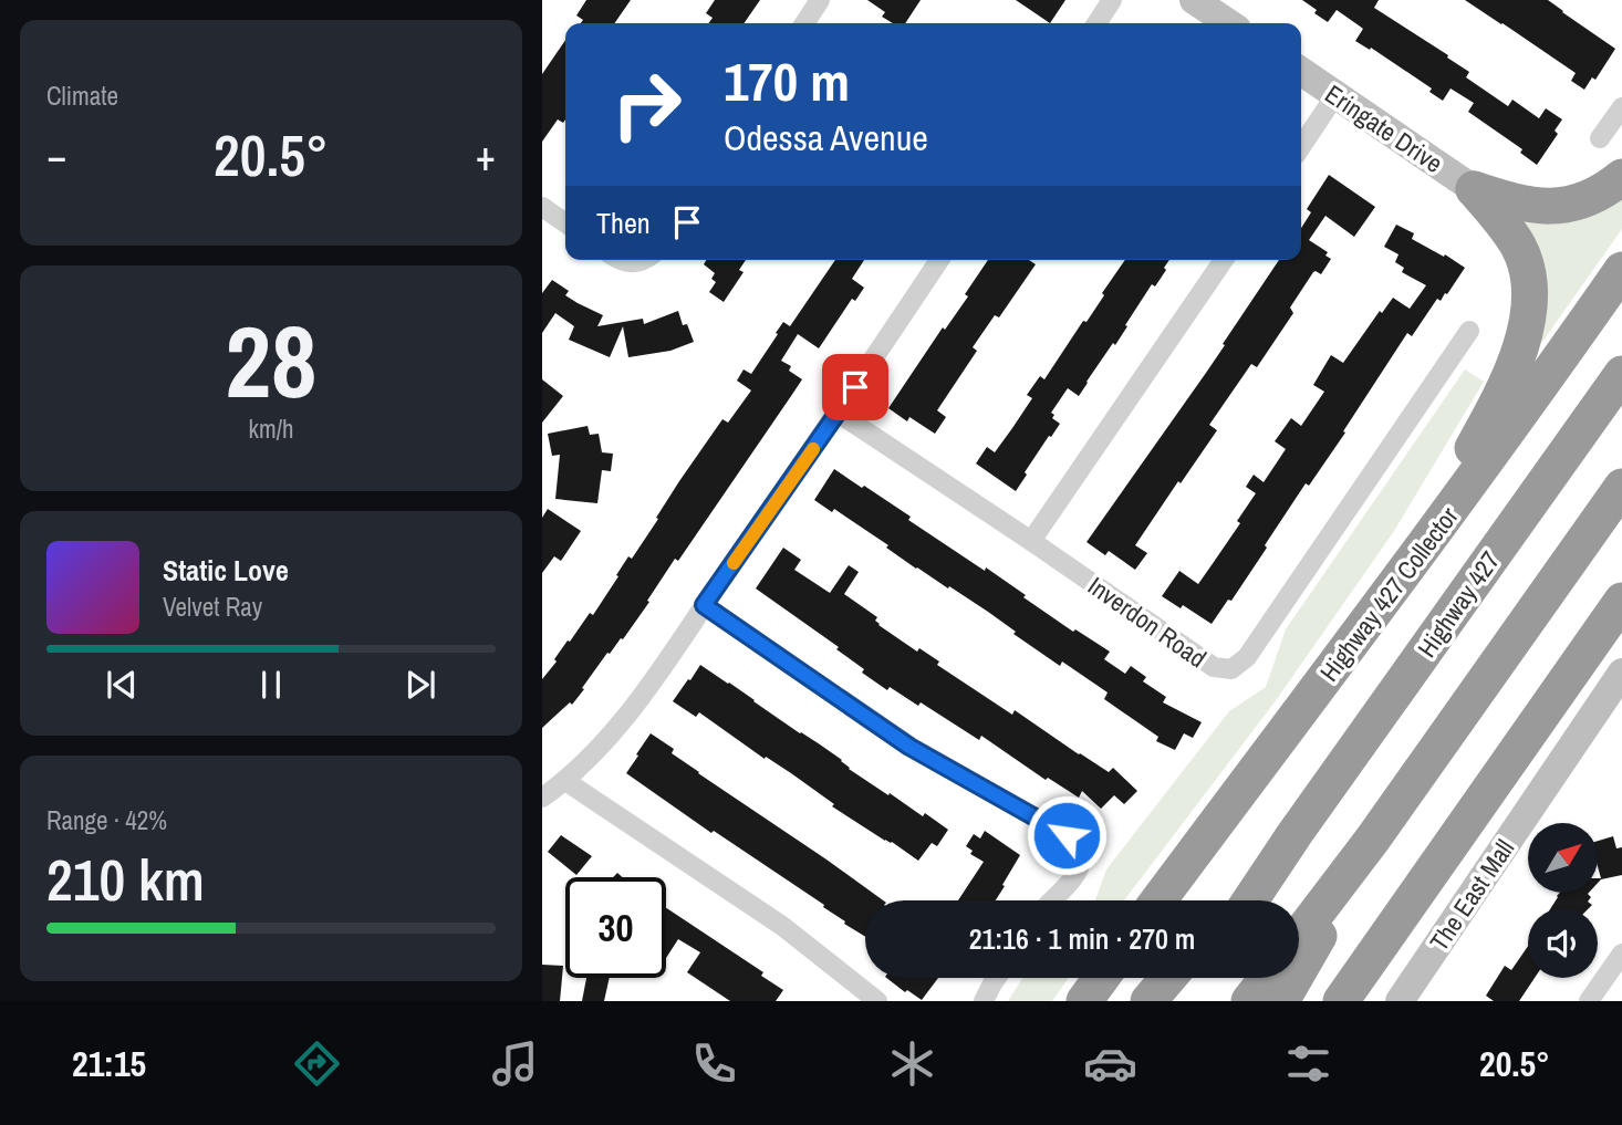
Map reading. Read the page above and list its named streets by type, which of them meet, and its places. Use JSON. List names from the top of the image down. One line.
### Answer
{"streets":{"highway":["Highway 427 Collector","Highway 427"],"main road":["Eringate Drive","The East Mall"],"street":["Inverdon Road"]},"north":"top right","page":{"tile":["Climate",["28","km/h"],["Range · 42%","210 km"]],"turn":["170 m","Odessa Avenue"],"heat":["−","20.5°","+"],"then":"Then","song":["Static Love","Velvet Ray"],"limit":"30","trip":"21:16 · 1 min · 270 m","tabs":["21:15","20.5°"]}}
